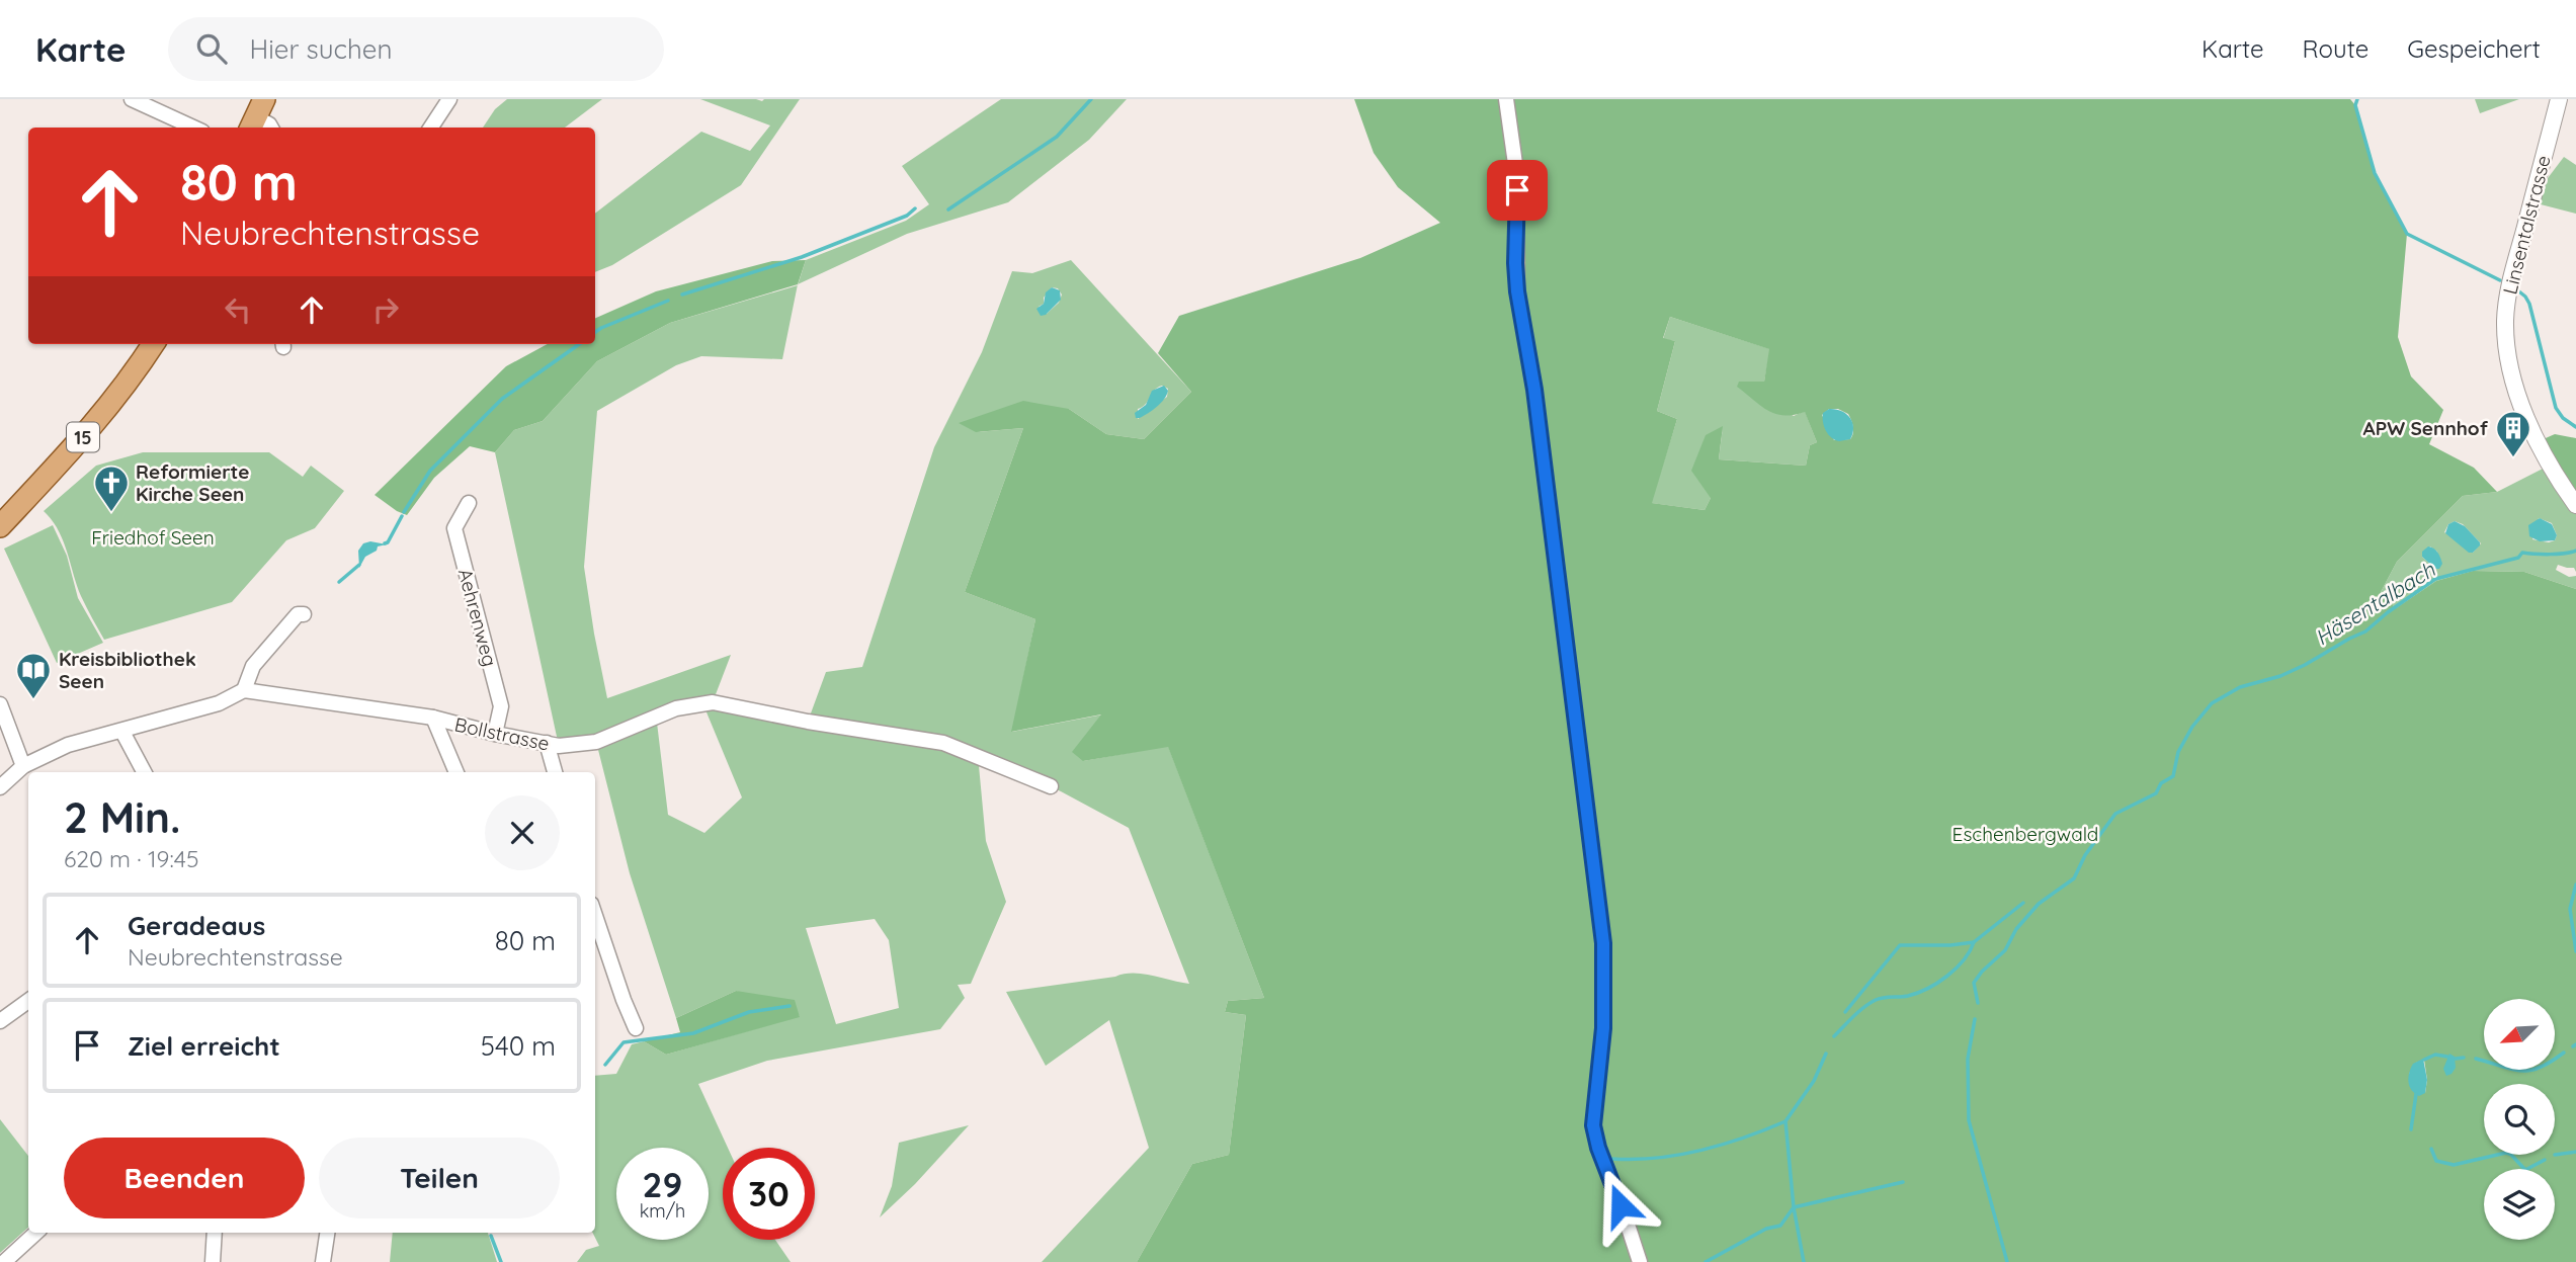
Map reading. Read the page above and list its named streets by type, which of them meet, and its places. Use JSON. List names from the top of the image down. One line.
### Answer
{"streets":{"main road":["15"],"street":["Linsentalstrasse","Aehrenweg","Bollstrasse"]},"crossings":[["Aehrenweg","Bollstrasse"]],"water":["Häsentalbach"],"parks":["Friedhof Seen","Eschenbergwald"],"places":{"building":["APW Sennhof"],"church":["Reformierte Kirche Seen"],"library":["Kreisbibliothek Seen"]},"north":"bottom left","page":{"header":"Karte","search":"Hier suchen","nav":["Karte","Route","Gespeichert"],"turn":["80 m","Neubrechtenstrasse"],"heading":["2 Min.","620 m · 19:45"],"list":[{"name":"Geradeaus","note":"Neubrechtenstrasse","value":"80 m"},{"name":"Ziel erreicht","value":"540 m"}],"buttons":["Beenden","Teilen"],"speed":"29 km/h","limit":"30"}}
